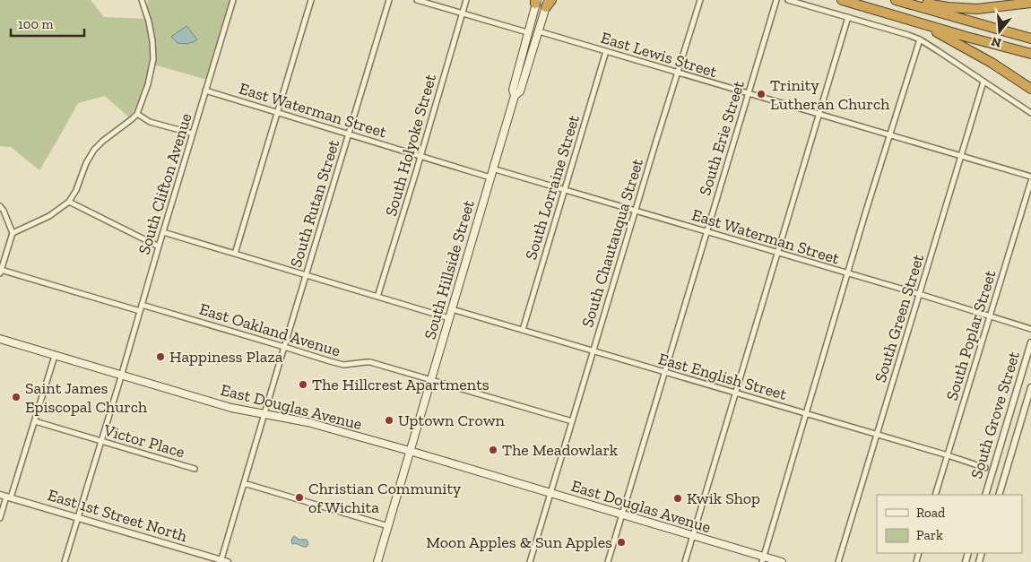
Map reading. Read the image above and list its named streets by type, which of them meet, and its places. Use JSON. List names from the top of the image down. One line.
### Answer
{"streets":{"main road":["South Hillside Street","East Douglas Avenue"],"street":["East Lewis Street","East Waterman Street","South Erie Street","South Holyoke Street","South Clifton Avenue","South Lorraine Street","South Rutan Street","South Chautauqua Street","South Green Street","East Oakland Avenue","South Poplar Street","East English Street","South Grove Street","Victor Place","East 1st Street North"]},"crossings":[["East Lewis Street","South Erie Street"],["East Lewis Street","South Lorraine Street"],["East Lewis Street","South Chautauqua Street"],["East Lewis Street","South Hillside Street"],["East Lewis Street","South Green Street"],["East Waterman Street","South Erie Street"],["East Waterman Street","South Holyoke Street"],["East Waterman Street","South Clifton Avenue"],["East Waterman Street","South Lorraine Street"],["East Waterman Street","South Rutan Street"],["East Waterman Street","South Chautauqua Street"],["East Waterman Street","South Hillside Street"],["East Waterman Street","South Green Street"],["East Waterman Street","South Poplar Street"],["South Erie Street","East English Street"],["South Erie Street","East Douglas Avenue"],["South Clifton Avenue","East Oakland Avenue"],["South Clifton Avenue","East Douglas Avenue"],["South Clifton Avenue","Victor Place"],["South Clifton Avenue","East 1st Street North"],["South Lorraine Street","East English Street"],["South Rutan Street","East Oakland Avenue"],["South Rutan Street","East Douglas Avenue"],["South Rutan Street","East 1st Street North"],["South Chautauqua Street","East Oakland Avenue"],["South Chautauqua Street","East English Street"],["South Chautauqua Street","East Douglas Avenue"],["South Hillside Street","East Oakland Avenue"],["South Hillside Street","East English Street"],["South Hillside Street","East Douglas Avenue"],["South Green Street","East English Street"],["South Poplar Street","East English Street"]],"places":["Trinity Lutheran Church","Happiness Plaza","The Hillcrest Apartments","Saint James Episcopal Church","Uptown Crown","The Meadowlark","Christian Community of Wichita","Kwik Shop","Moon Apples & Sun Apples"],"legend":["Road","Park"],"scale_bar":"100 m","north":"bottom"}
